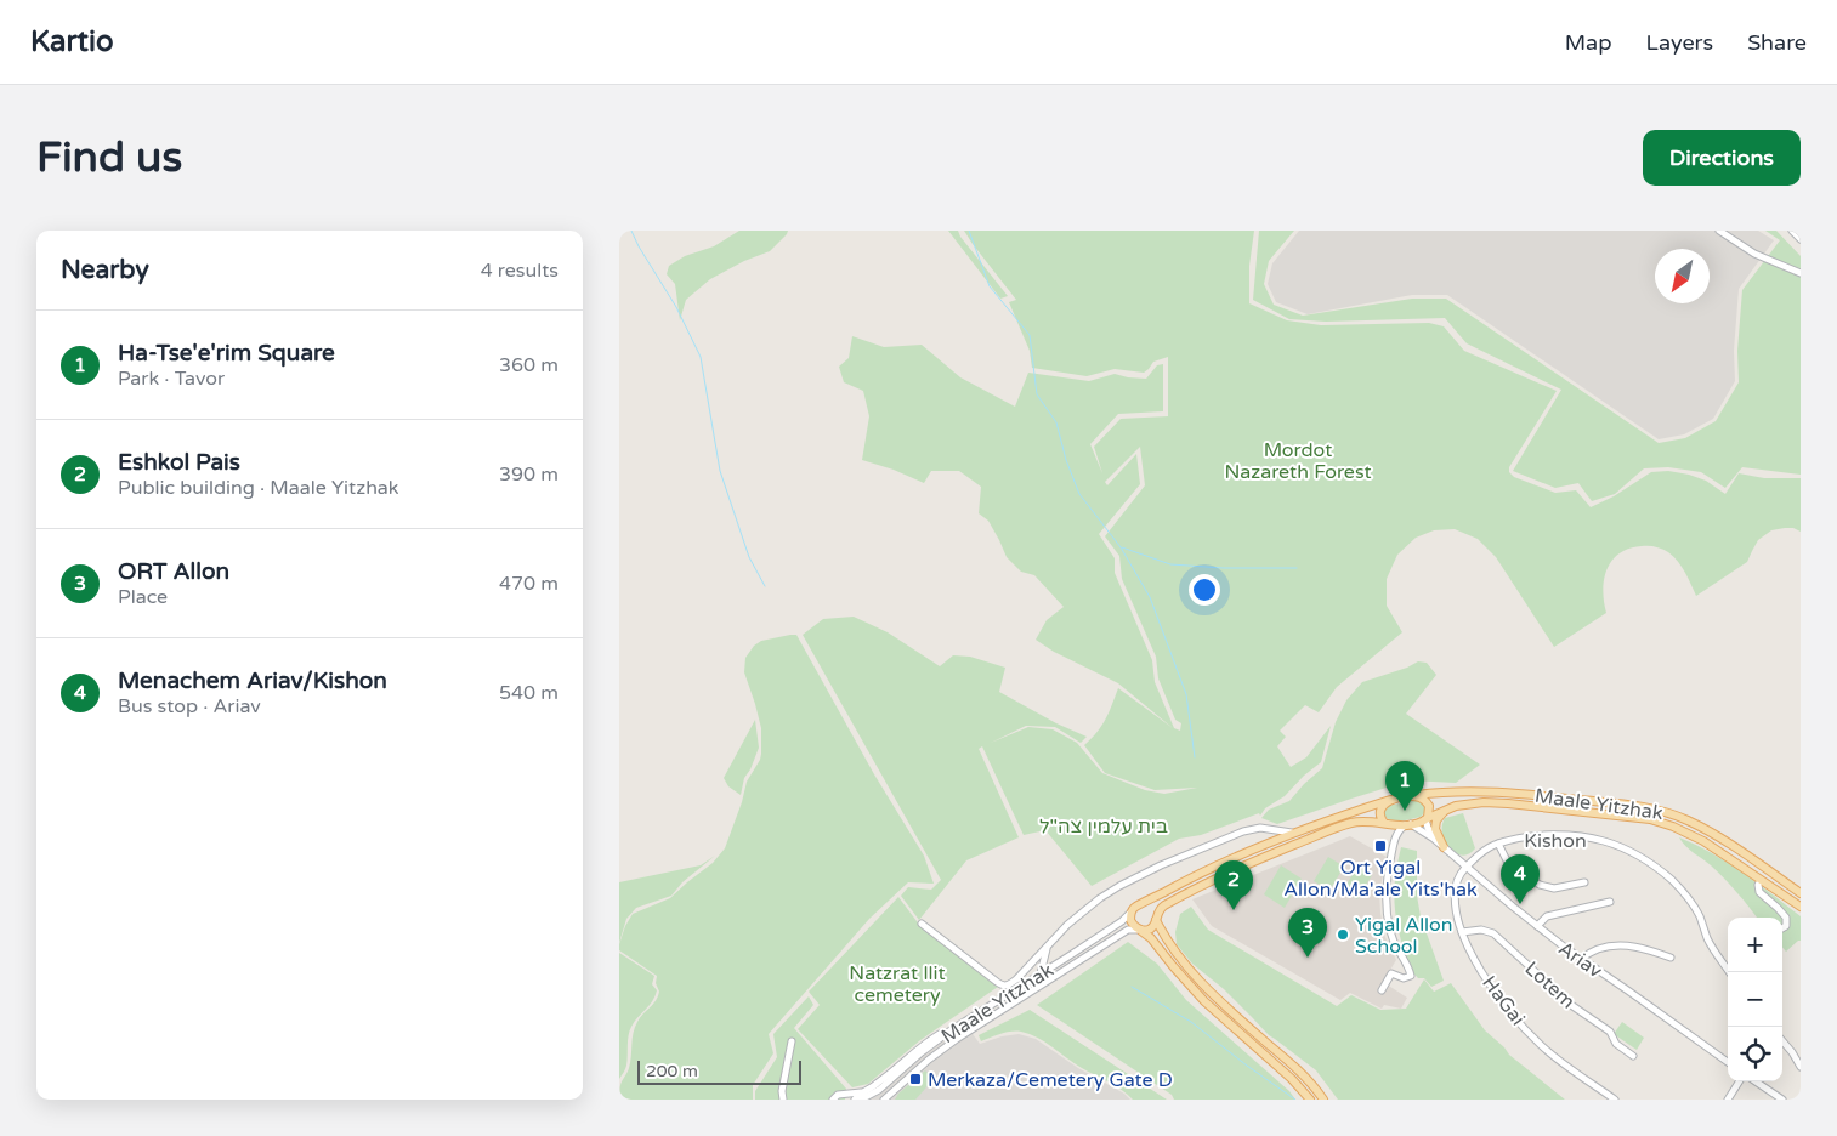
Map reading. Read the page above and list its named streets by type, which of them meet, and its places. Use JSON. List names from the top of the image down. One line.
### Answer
{"streets":{"main road":["Maale Yitzhak"],"street":["Kishon","Ariav","Lotem","HaGai"]},"crossings":[["Kishon","Ariav"],["Kishon","HaGai"],["Ariav","HaGai"],["Lotem","HaGai"]],"parks":["Mordot Nazareth Forest","בית עלמין צה\"ל","Natzrat Ilit cemetery"],"places":{"transit":["Ort Yigal Allon/Ma'ale Yits'hak","Merkaza/Cemetery Gate D"],"other":["Yigal Allon School"]},"scale_bar":"200 m","north":"bottom left","page":{"header":"Kartio","nav":["Map","Layers","Share"],"buttons":"Directions","title":"Find us","heading":["Nearby","4 results"],"list":[{"mark":"1","name":"Ha-Tse'e'rim Square","note":"Park · Tavor","value":"360 m"},{"mark":"2","name":"Eshkol Pais","note":"Public building · Maale Yitzhak","value":"390 m"},{"mark":"3","name":"ORT Allon","note":"Place","value":"470 m"},{"mark":"4","name":"Menachem Ariav/Kishon","note":"Bus stop · Ariav","value":"540 m"}],"pins":["1","4","2","3"],"map_buttons":["+","−"],"scale":"200 m"}}
